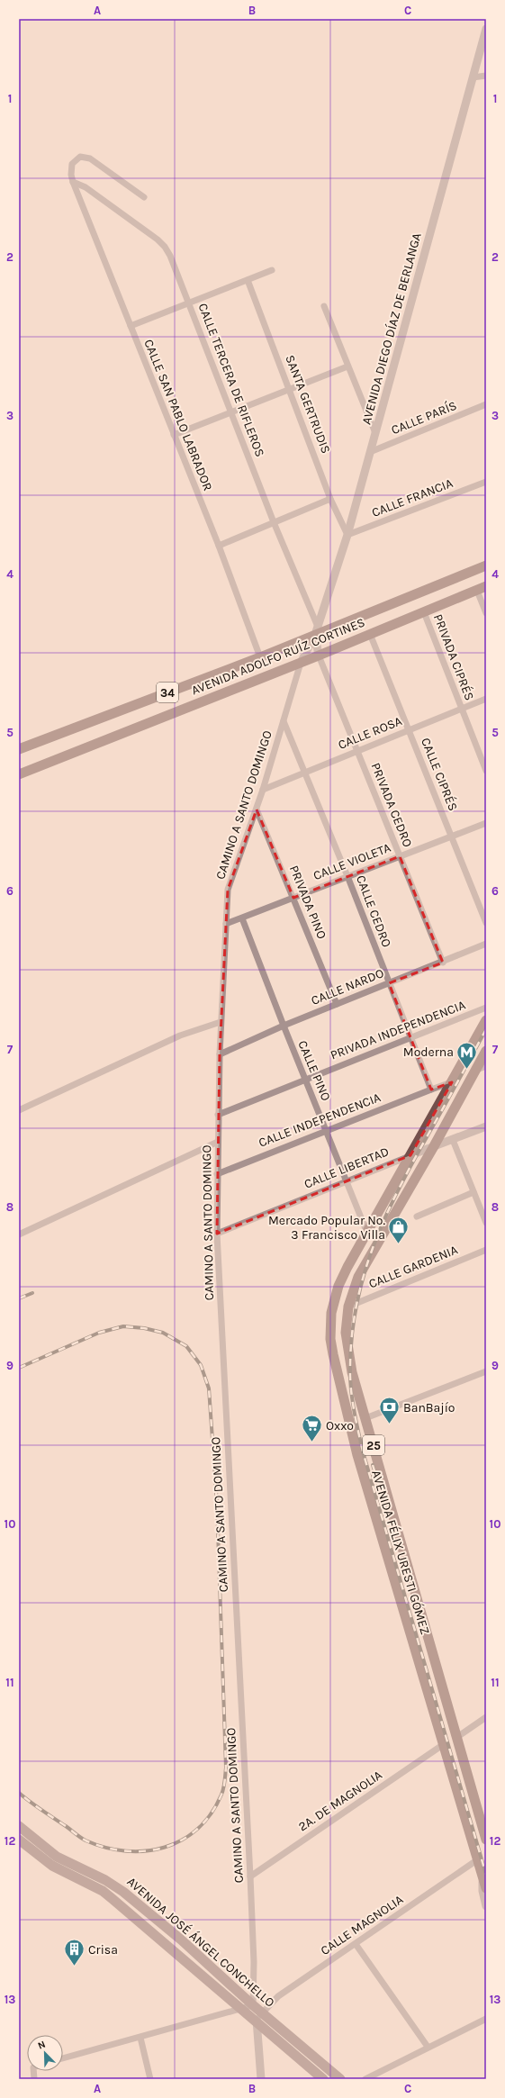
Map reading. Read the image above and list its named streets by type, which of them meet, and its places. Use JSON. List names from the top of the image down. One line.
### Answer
{"streets":{"main road":["AVENIDA ADOLFO RUÍZ CORTINES","34","25","AVENIDA FÉLIX URESTI GÓMEZ","AVENIDA JOSÉ ÁNGEL CONCHELLO"],"street":["AVENIDA DIEGO DÍAZ DE BERLANGA","CALLE TERCERA DE RIFLEROS","SANTA GERTRUDIS","CALLE SAN PABLO LABRADOR","CALLE PARÍS","CALLE FRANCIA","PRIVADA CIPRÉS","CALLE ROSA","CALLE CIPRÉS","CAMINO A SANTO DOMINGO","PRIVADA CEDRO","CALLE VIOLETA","PRIVADA PINO","CALLE CEDRO","CALLE NARDO","PRIVADA INDEPENDENCIA","CALLE PINO","CALLE INDEPENDENCIA","CALLE LIBERTAD","CALLE GARDENIA","2A. DE MAGNOLIA","CALLE MAGNOLIA"]},"crossings":[["AVENIDA DIEGO DÍAZ DE BERLANGA","CALLE TERCERA DE RIFLEROS"],["AVENIDA DIEGO DÍAZ DE BERLANGA","SANTA GERTRUDIS"],["AVENIDA DIEGO DÍAZ DE BERLANGA","CALLE PARÍS"],["AVENIDA DIEGO DÍAZ DE BERLANGA","CALLE FRANCIA"],["AVENIDA DIEGO DÍAZ DE BERLANGA","AVENIDA ADOLFO RUÍZ CORTINES"],["AVENIDA DIEGO DÍAZ DE BERLANGA","CAMINO A SANTO DOMINGO"],["AVENIDA DIEGO DÍAZ DE BERLANGA","PRIVADA CEDRO"],["CALLE TERCERA DE RIFLEROS","CALLE SAN PABLO LABRADOR"],["CALLE TERCERA DE RIFLEROS","AVENIDA ADOLFO RUÍZ CORTINES"],["SANTA GERTRUDIS","CALLE FRANCIA"],["CALLE SAN PABLO LABRADOR","AVENIDA ADOLFO RUÍZ CORTINES"],["AVENIDA ADOLFO RUÍZ CORTINES","PRIVADA CIPRÉS"],["AVENIDA ADOLFO RUÍZ CORTINES","CALLE CIPRÉS"],["AVENIDA ADOLFO RUÍZ CORTINES","CAMINO A SANTO DOMINGO"],["AVENIDA ADOLFO RUÍZ CORTINES","PRIVADA CEDRO"],["PRIVADA CIPRÉS","CALLE ROSA"],["CALLE ROSA","CALLE CIPRÉS"],["CALLE ROSA","CAMINO A SANTO DOMINGO"],["CALLE ROSA","PRIVADA CEDRO"],["CALLE ROSA","CALLE CEDRO"],["CALLE CIPRÉS","CALLE VIOLETA"],["CAMINO A SANTO DOMINGO","CALLE VIOLETA"],["CAMINO A SANTO DOMINGO","PRIVADA PINO"],["CAMINO A SANTO DOMINGO","CALLE CEDRO"],["CAMINO A SANTO DOMINGO","CALLE NARDO"],["CAMINO A SANTO DOMINGO","PRIVADA INDEPENDENCIA"],["CAMINO A SANTO DOMINGO","CALLE INDEPENDENCIA"],["CAMINO A SANTO DOMINGO","CALLE LIBERTAD"],["CAMINO A SANTO DOMINGO","2A. DE MAGNOLIA"],["CAMINO A SANTO DOMINGO","AVENIDA JOSÉ ÁNGEL CONCHELLO"],["PRIVADA CEDRO","CALLE VIOLETA"],["PRIVADA CEDRO","CALLE NARDO"],["CALLE VIOLETA","PRIVADA PINO"],["CALLE VIOLETA","CALLE CEDRO"],["CALLE VIOLETA","CALLE PINO"],["PRIVADA PINO","CALLE NARDO"],["CALLE CEDRO","CALLE NARDO"],["CALLE CEDRO","PRIVADA INDEPENDENCIA"],["CALLE CEDRO","CALLE INDEPENDENCIA"],["CALLE NARDO","CALLE PINO"],["PRIVADA INDEPENDENCIA","CALLE PINO"],["CALLE PINO","CALLE INDEPENDENCIA"],["CALLE PINO","CALLE LIBERTAD"],["CALLE PINO","AVENIDA FÉLIX URESTI GÓMEZ"],["CALLE LIBERTAD","AVENIDA FÉLIX URESTI GÓMEZ"],["CALLE GARDENIA","AVENIDA FÉLIX URESTI GÓMEZ"],["25","AVENIDA FÉLIX URESTI GÓMEZ"],["AVENIDA FÉLIX URESTI GÓMEZ","2A. DE MAGNOLIA"],["AVENIDA FÉLIX URESTI GÓMEZ","CALLE MAGNOLIA"],["CALLE MAGNOLIA","AVENIDA JOSÉ ÁNGEL CONCHELLO"]],"places":{"metro station":["Moderna"],"shop":["Mercado Popular No. 3 Francisco Villa"],"bank":["BanBajío"],"supermarket":["Oxxo"],"building":["Crisa"]},"north":"top left","grid":{"columns":["A","B","C"],"rows":["1","2","3","4","5","6","7","8","9","10","11","12","13"]}}
